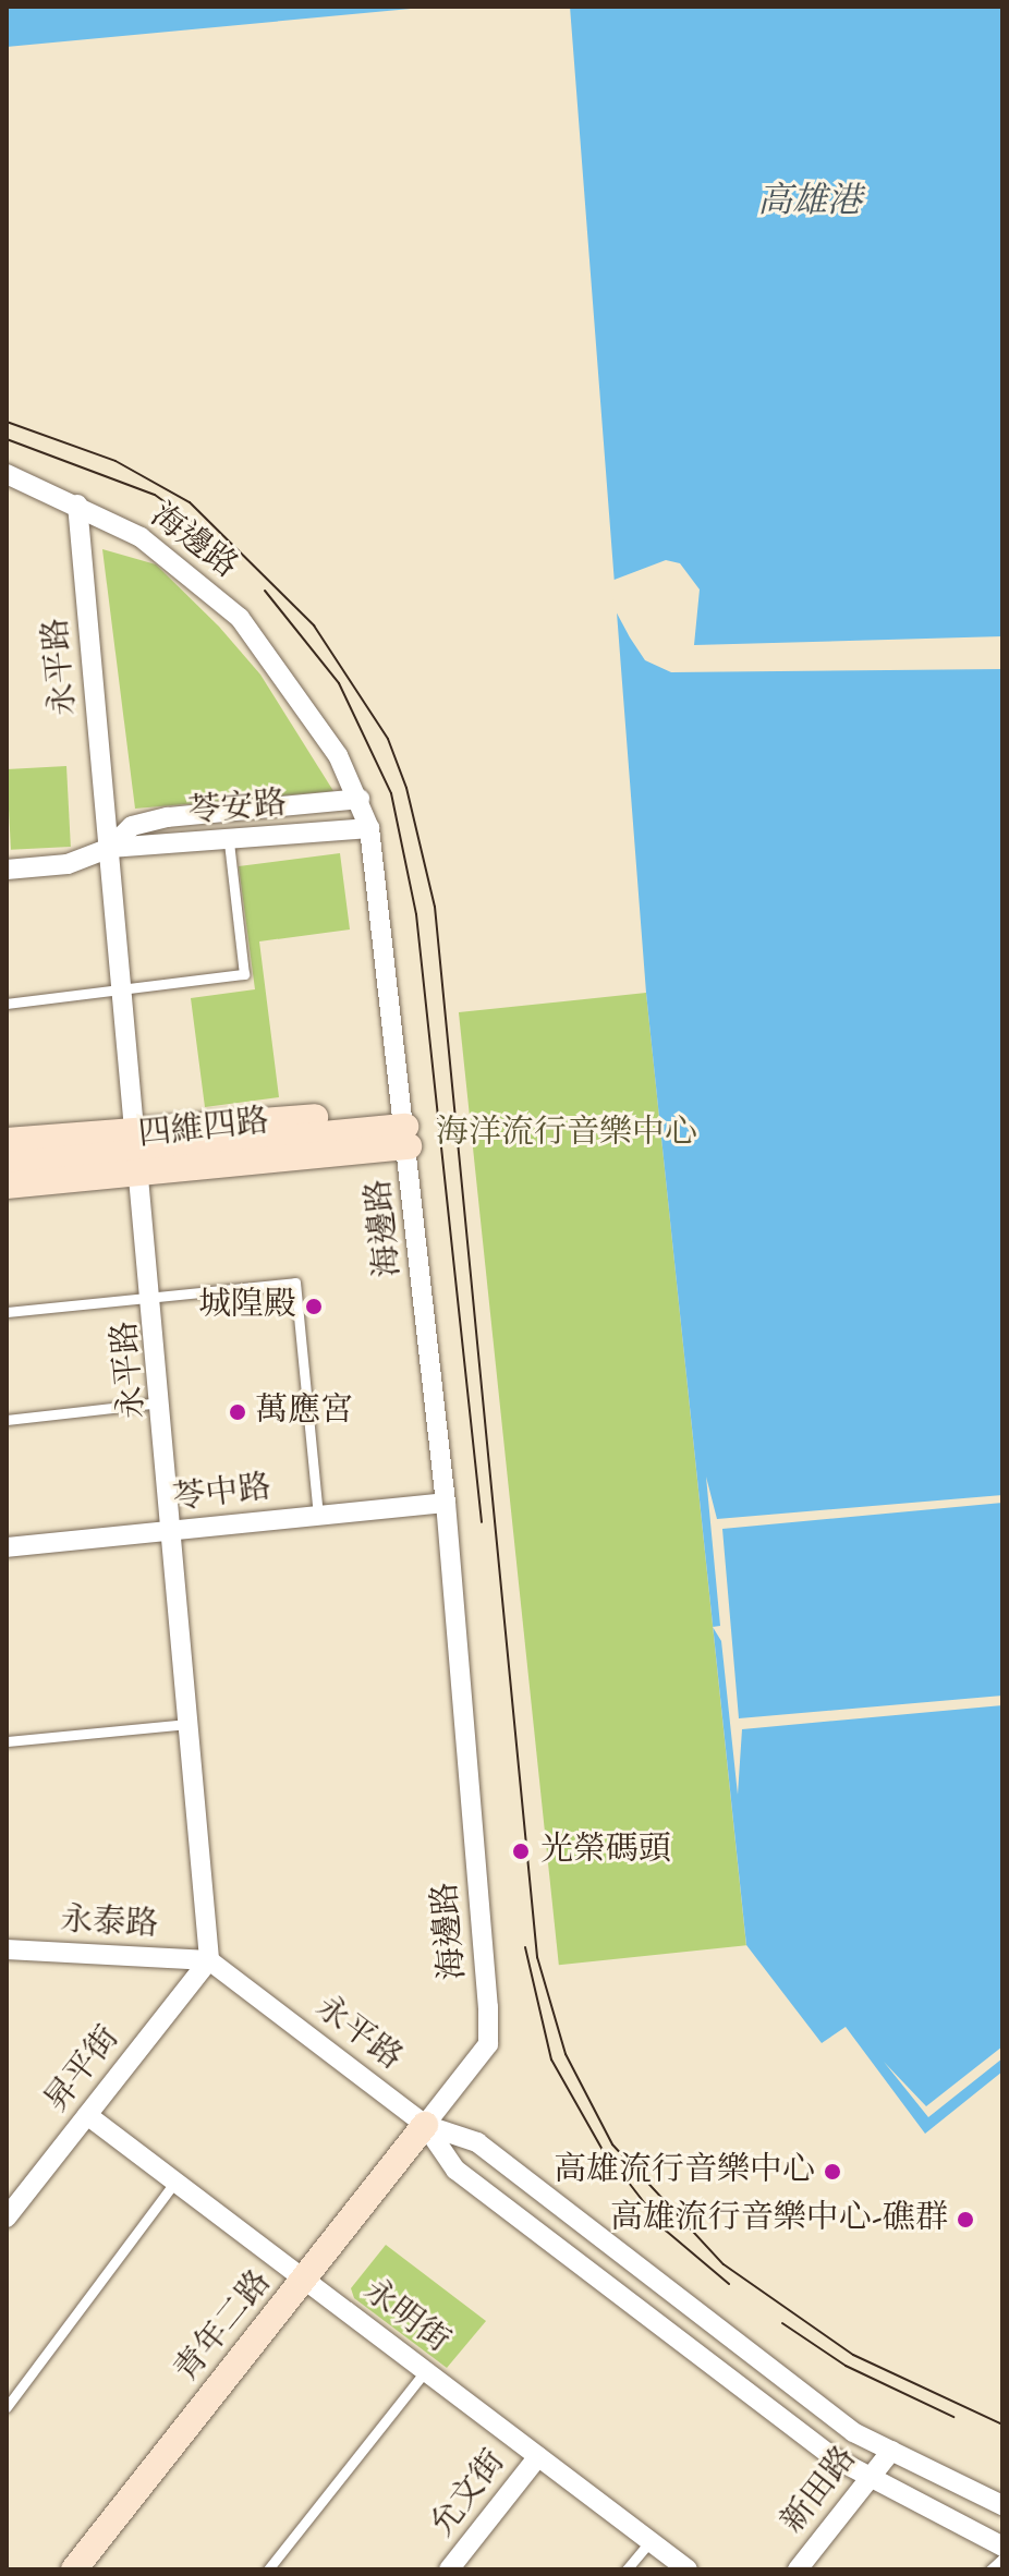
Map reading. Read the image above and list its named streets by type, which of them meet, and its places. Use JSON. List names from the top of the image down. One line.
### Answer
{"streets":{"street":["海邊路","永平路","苓安路","四維四路","苓中路","永泰路","昇平街","永明街","青年二路","新田路","允文街"]},"crossings":[["海邊路","永平路"],["海邊路","苓安路"],["海邊路","四維四路"],["海邊路","苓中路"],["海邊路","青年二路"],["永平路","苓安路"],["永平路","四維四路"],["永平路","苓中路"],["永平路","永泰路"],["永平路","昇平街"],["永平路","青年二路"],["永泰路","昇平街"],["昇平街","永明街"],["永明街","青年二路"],["永明街","允文街"]],"water":["高雄港"],"parks":["海洋流行音樂中心"],"places":["城隍殿","萬應宮","光榮碼頭","高雄流行音樂中心","高雄流行音樂中心-礁群"]}
